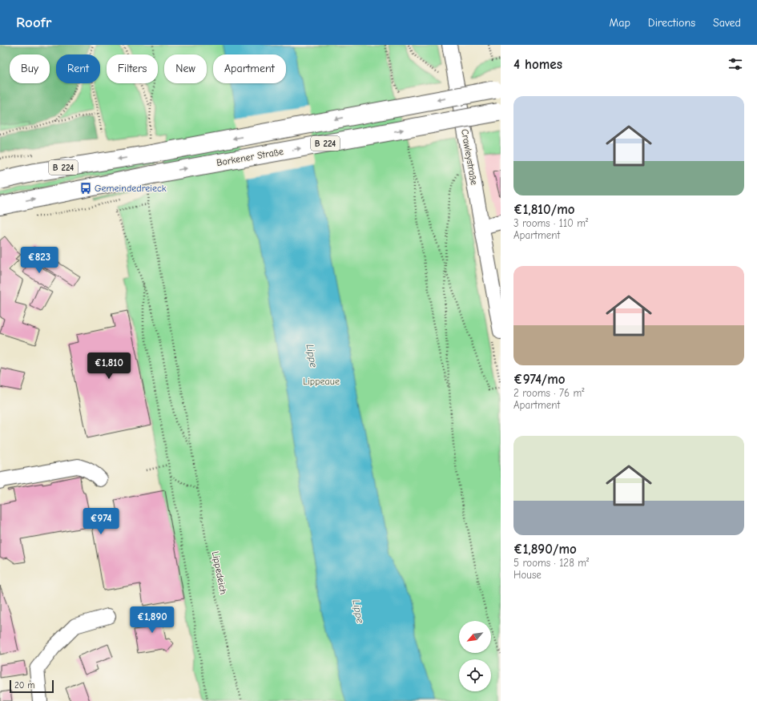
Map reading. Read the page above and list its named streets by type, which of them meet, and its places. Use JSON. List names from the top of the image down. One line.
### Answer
{"streets":{"main road":["B 224","Borkener Straße"],"street":["Crawleystraße"],"path":["Lippedeich"]},"crossings":[["Borkener Straße","Lippedeich"]],"water":["Lippe"],"parks":["Lippeaue"],"places":{"bus stop":["Gemeindedreieck"]},"scale_bar":"20 m","north":"bottom left","page":{"header":"Roofr","nav":["Map","Directions","Saved"],"heading":"4 homes","chip":["Buy","Rent","Filters","New","Apartment"],"list":[{"name":"€1,810/mo","note":"3 rooms · 110 m² · Apartment"},{"name":"€974/mo","note":"2 rooms · 76 m² · Apartment"},{"name":"€1,890/mo","note":"5 rooms · 128 m² · House"}],"price":["€823","€1,810","€974","€1,890"],"scale":"20 m"}}
